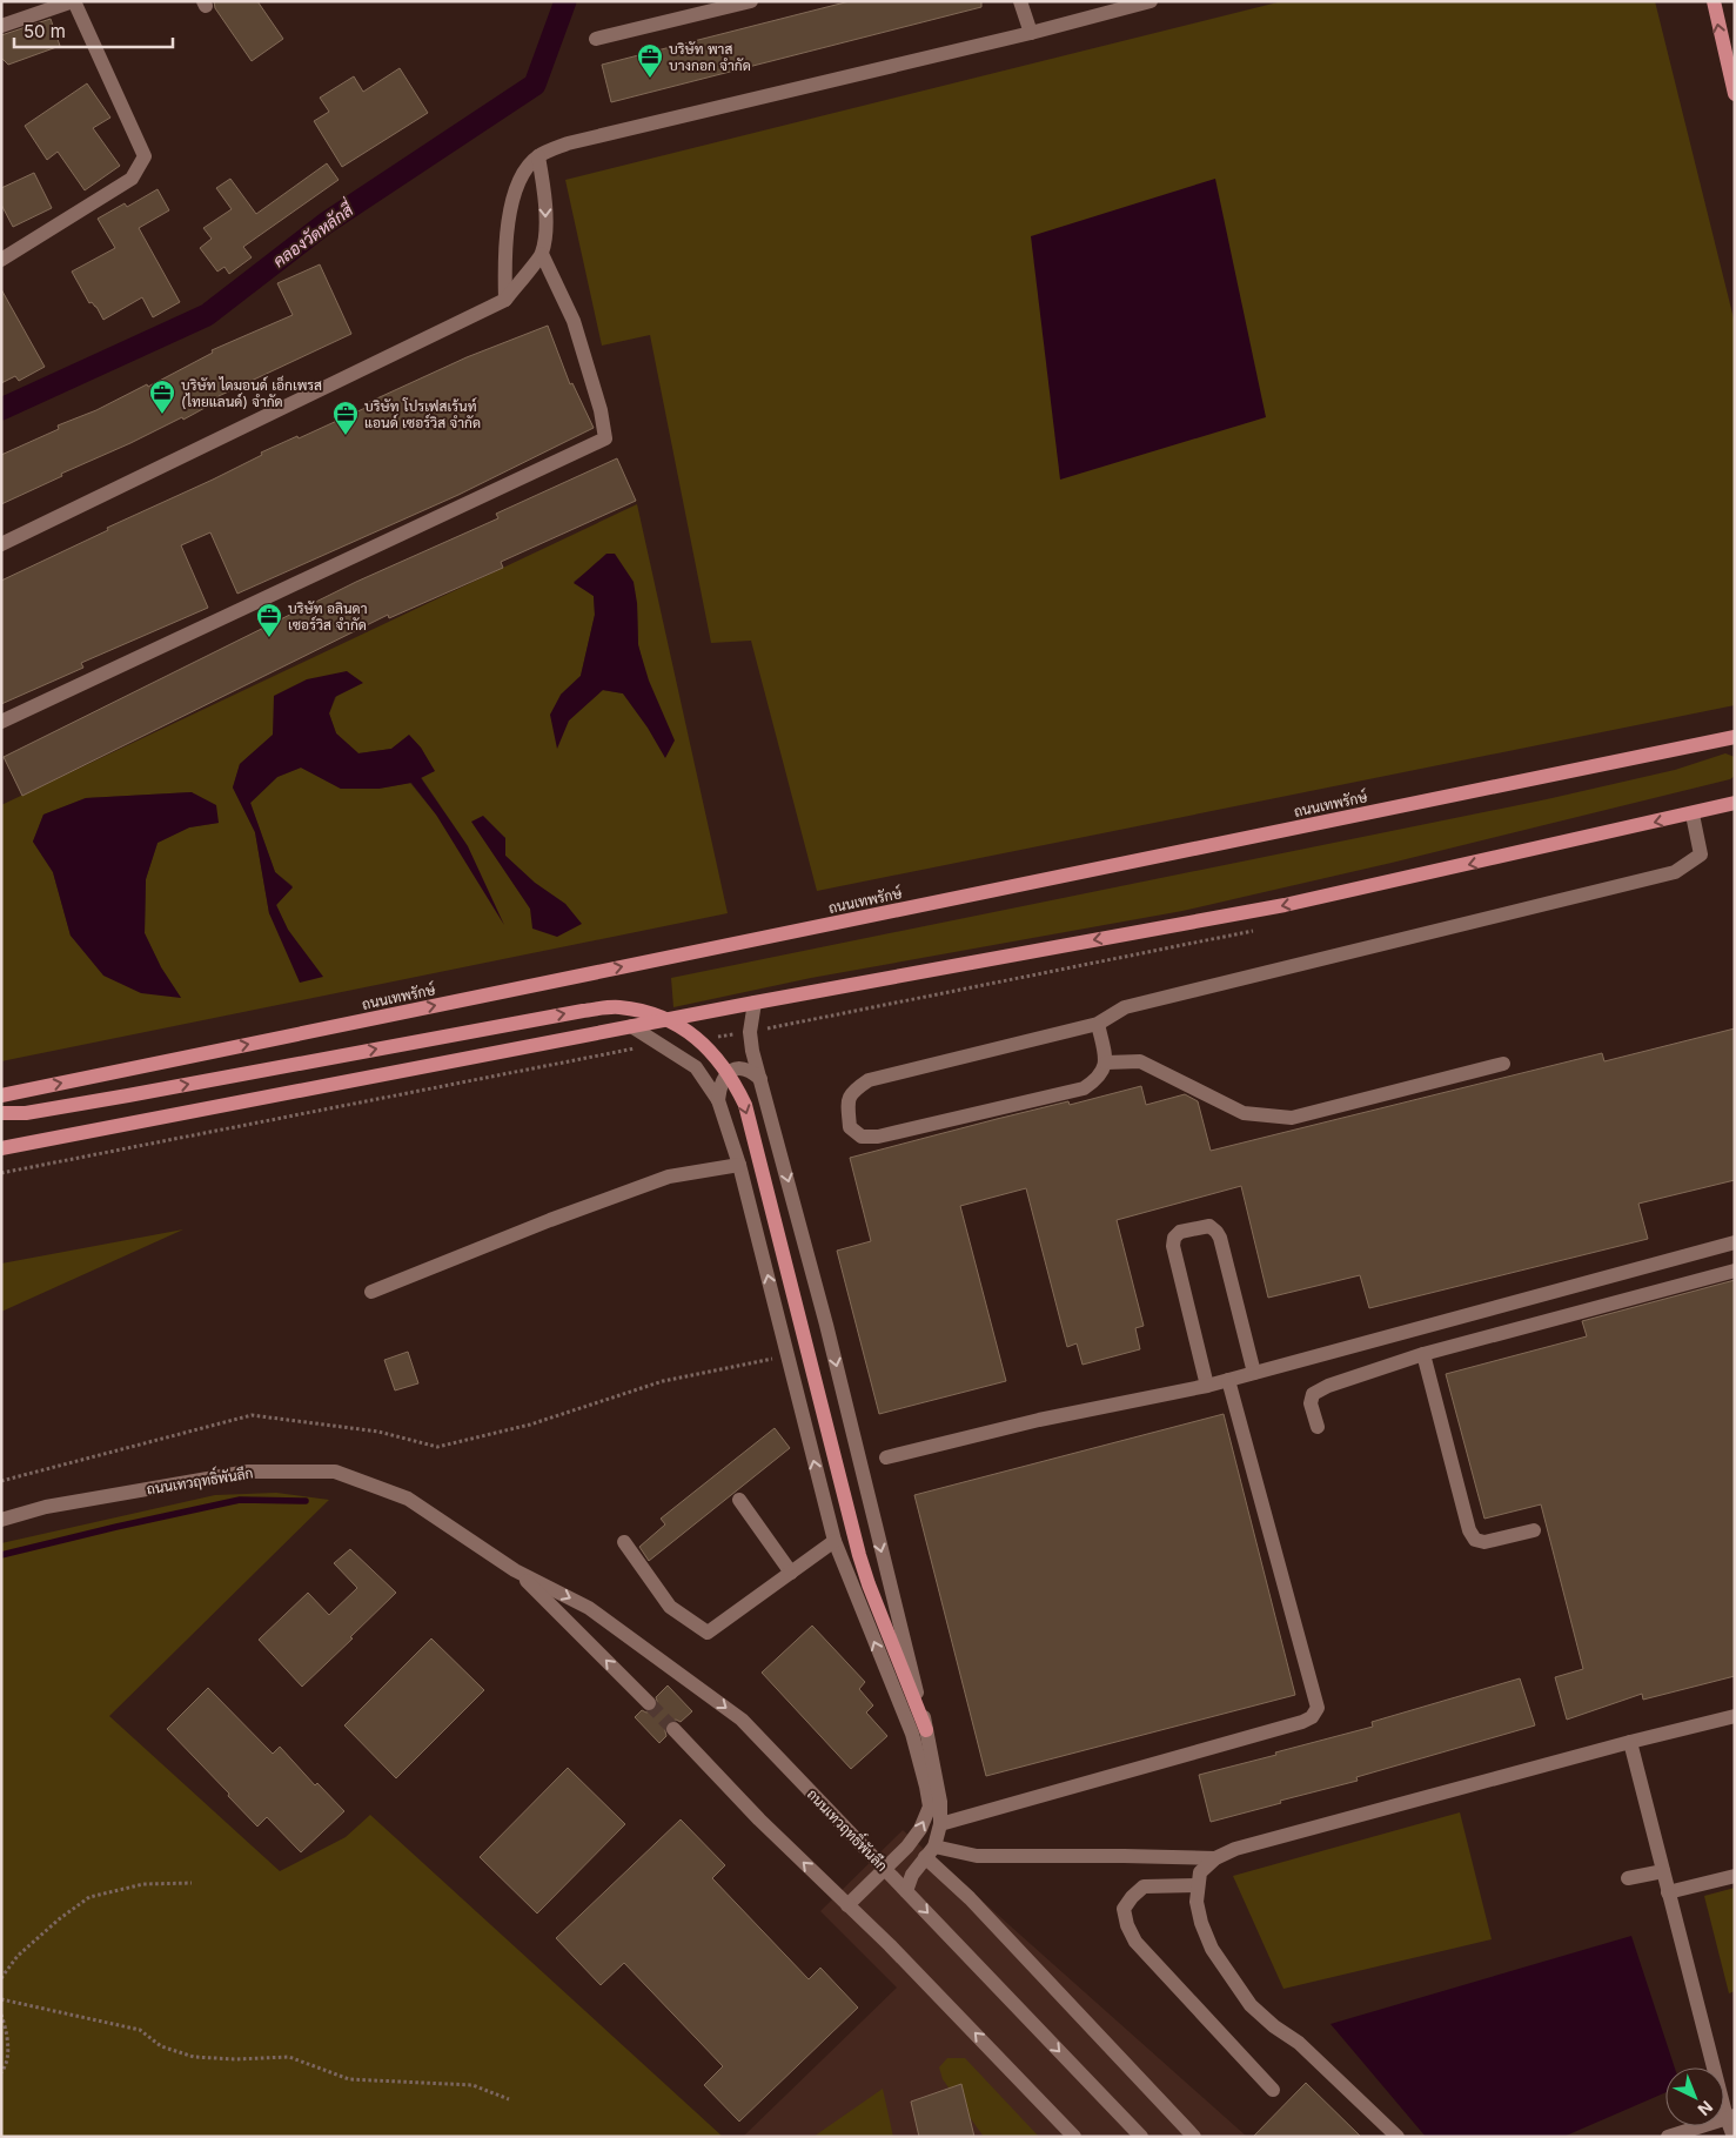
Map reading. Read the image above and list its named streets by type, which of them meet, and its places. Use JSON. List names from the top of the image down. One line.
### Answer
{"streets":{"main road":["ถนนเทพรักษ์"],"street":["ถนนเทวฤทธิ์พันลึก"]},"water":["คลองวัดหลักสี่"],"places":{"office":["บริษัท พาส บางกอก จำกัด","บริษัท ไดมอนด์ เอ็กเพรส (ไทยแลนด์) จำกัด","บริษัท โปรเฟสเร้นท์ แอนด์ เซอร์วิส จำกัด","บริษัท อลินดา เซอร์วิส จำกัด"]},"scale_bar":"50 m","north":"bottom right"}
